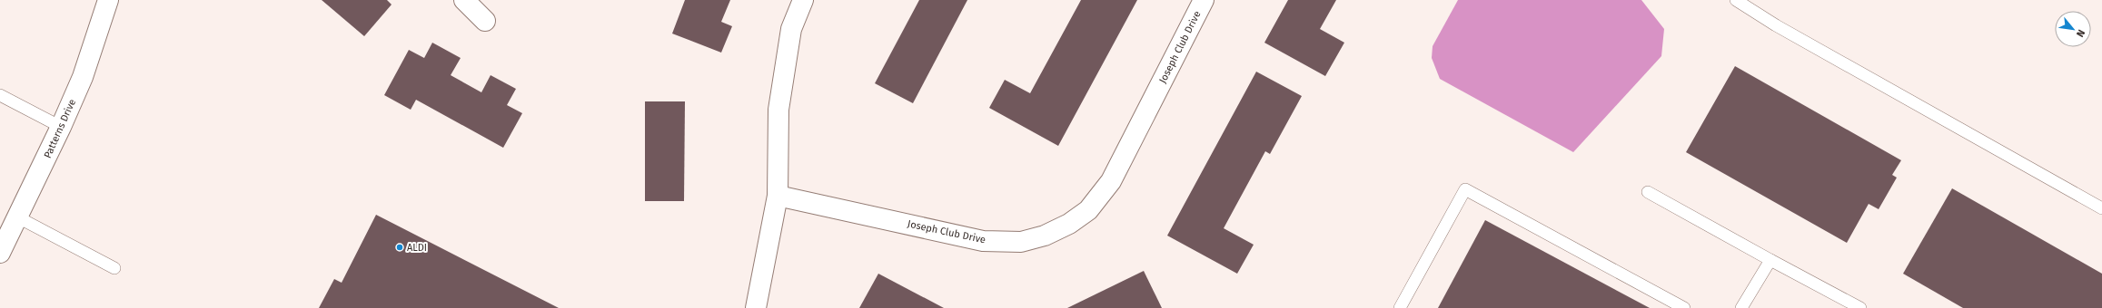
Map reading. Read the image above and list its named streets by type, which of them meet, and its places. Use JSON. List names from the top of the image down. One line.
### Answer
{"streets":{"street":["Joseph Club Drive","Patterns Drive"]},"places":["ALDI"],"north":"bottom right"}
